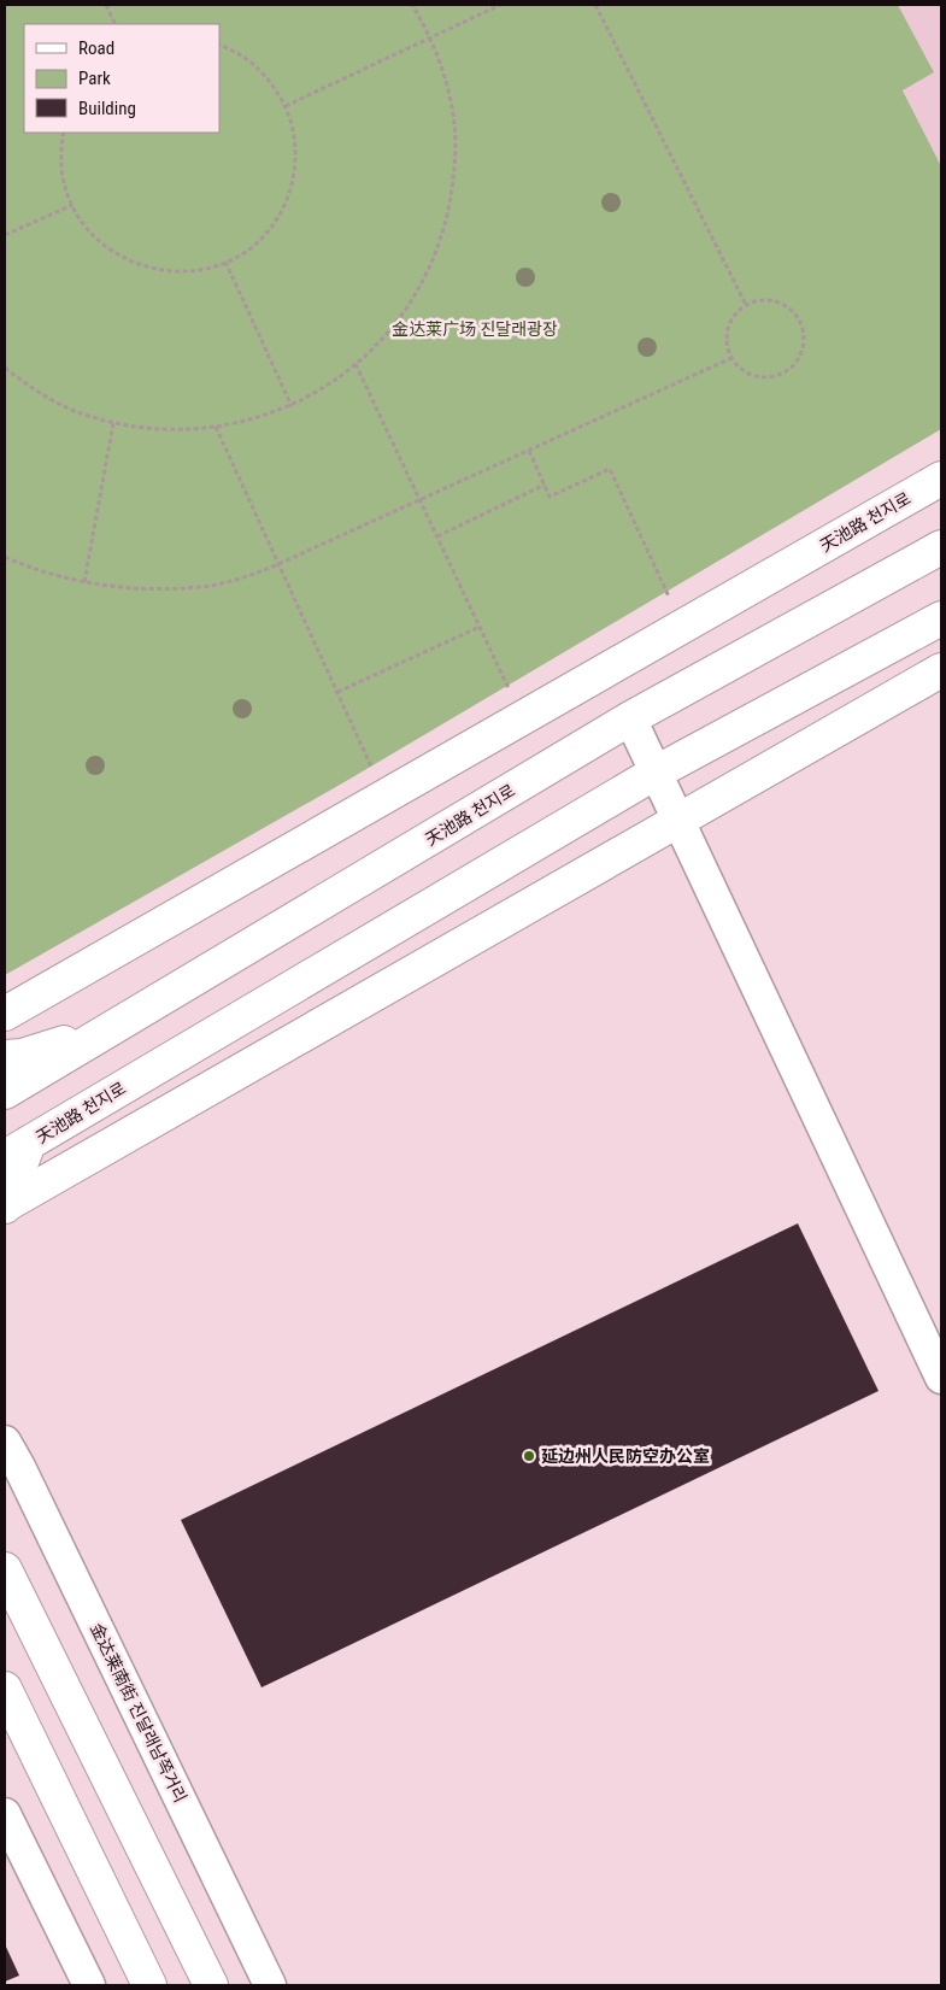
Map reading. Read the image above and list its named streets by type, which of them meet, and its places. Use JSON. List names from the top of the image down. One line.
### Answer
{"streets":{"main road":["天池路 천지로"],"street":["金达莱南街 진달래남쪽거리"]},"parks":["金达莱广场 진달래광장"],"places":["延边州人民防空办公室"],"legend":["Road","Park","Building"]}
